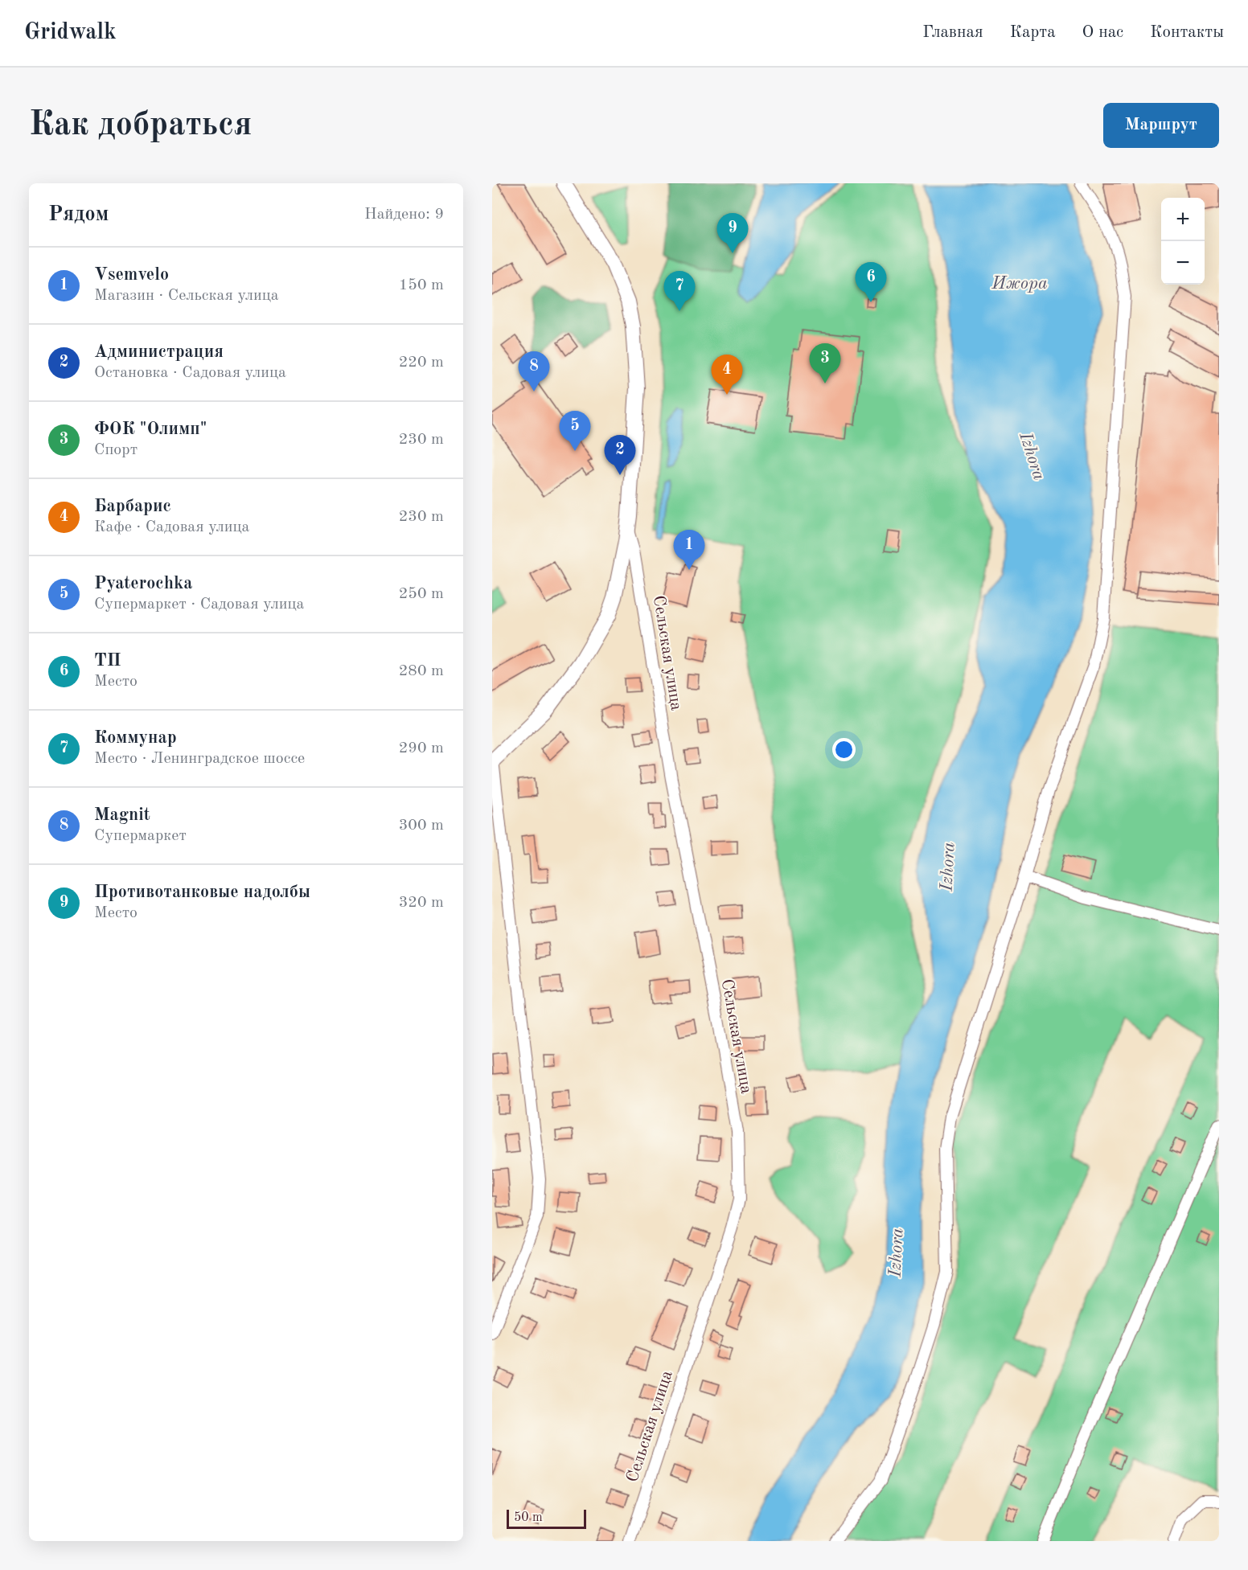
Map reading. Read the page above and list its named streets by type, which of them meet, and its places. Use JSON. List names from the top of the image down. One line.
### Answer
{"streets":{"street":["Сельская улица"]},"water":["Ижора","Izhora"],"scale_bar":"50 m","page":{"header":"Gridwalk","nav":["Главная","Карта","О нас","Контакты"],"buttons":"Маршрут","title":"Как добраться","heading":["Рядом","Найдено: 9"],"map_buttons":["+","−"],"pins":["9","6","7","3","8","4","5","2","1"],"list":[{"mark":"1","name":"Vsemvelo","note":"Магазин · Сельская улица","value":"150 m"},{"mark":"2","name":"Администрация","note":"Остановка · Садовая улица","value":"220 m"},{"mark":"3","name":"ФОК \"Олимп\"","note":"Спорт","value":"230 m"},{"mark":"4","name":"Барбарис","note":"Кафе · Садовая улица","value":"230 m"},{"mark":"5","name":"Pyaterochka","note":"Супермаркет · Садовая улица","value":"250 m"},{"mark":"6","name":"ТП","note":"Место","value":"280 m"},{"mark":"7","name":"Коммунар","note":"Место · Ленинградское шоссе","value":"290 m"},{"mark":"8","name":"Magnit","note":"Супермаркет","value":"300 m"},{"mark":"9","name":"Противотанковые надолбы","note":"Место","value":"320 m"}],"scale":"50 m"}}
